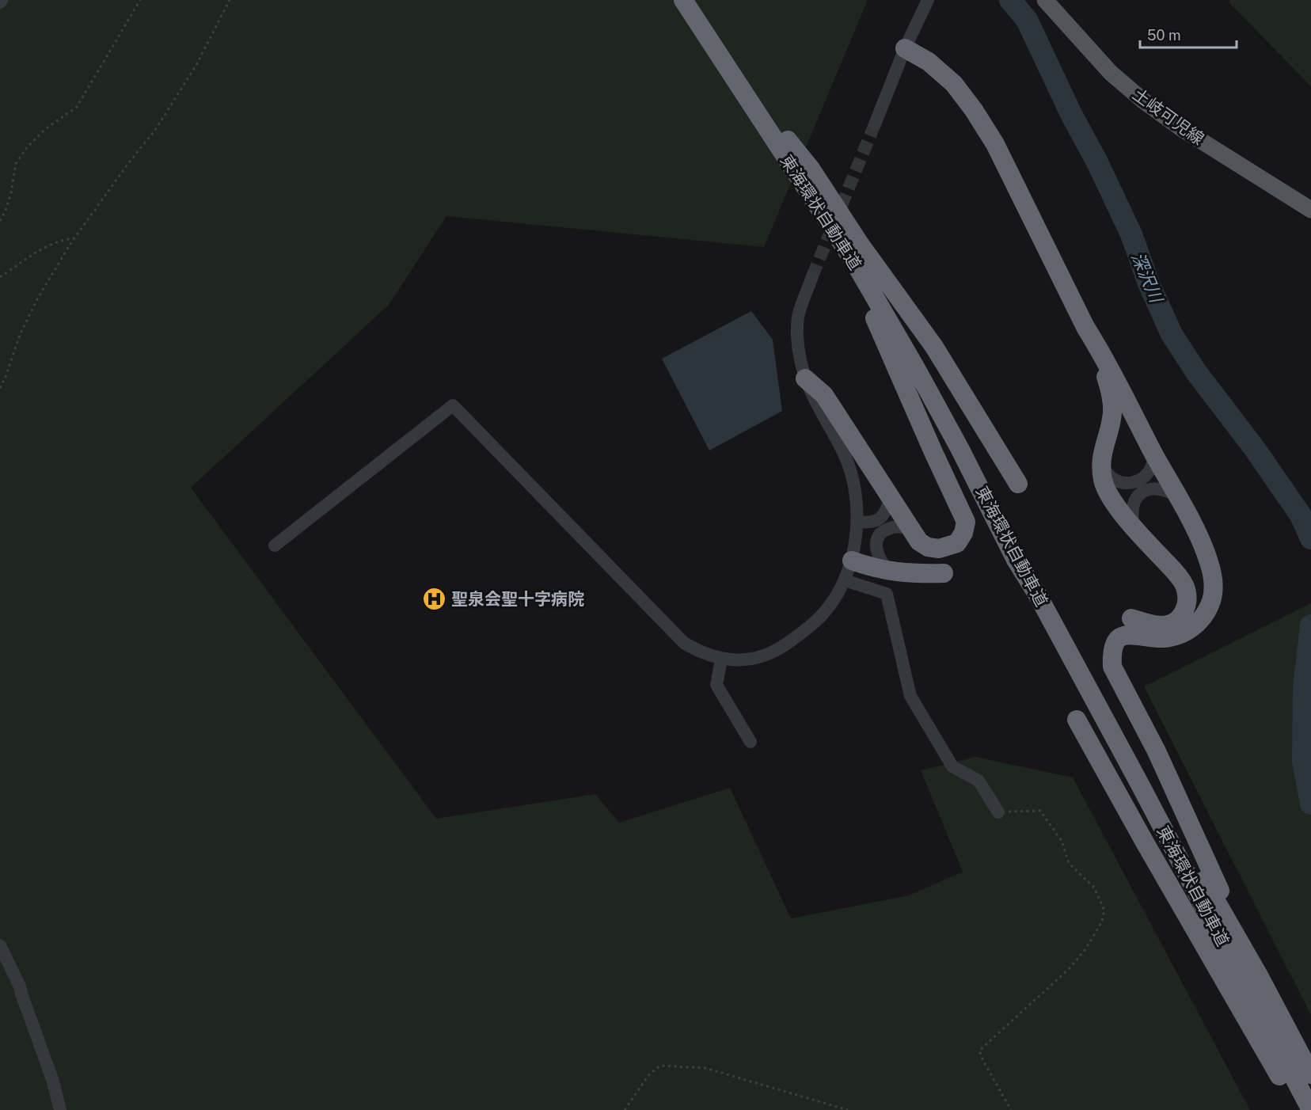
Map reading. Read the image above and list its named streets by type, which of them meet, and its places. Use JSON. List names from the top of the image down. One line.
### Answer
{"streets":{"highway":["東海環状自動車道"],"main road":["土岐可児線"]},"water":["深沢川"],"places":{"hospital":["聖泉会聖十字病院"]},"scale_bar":"50 m"}
